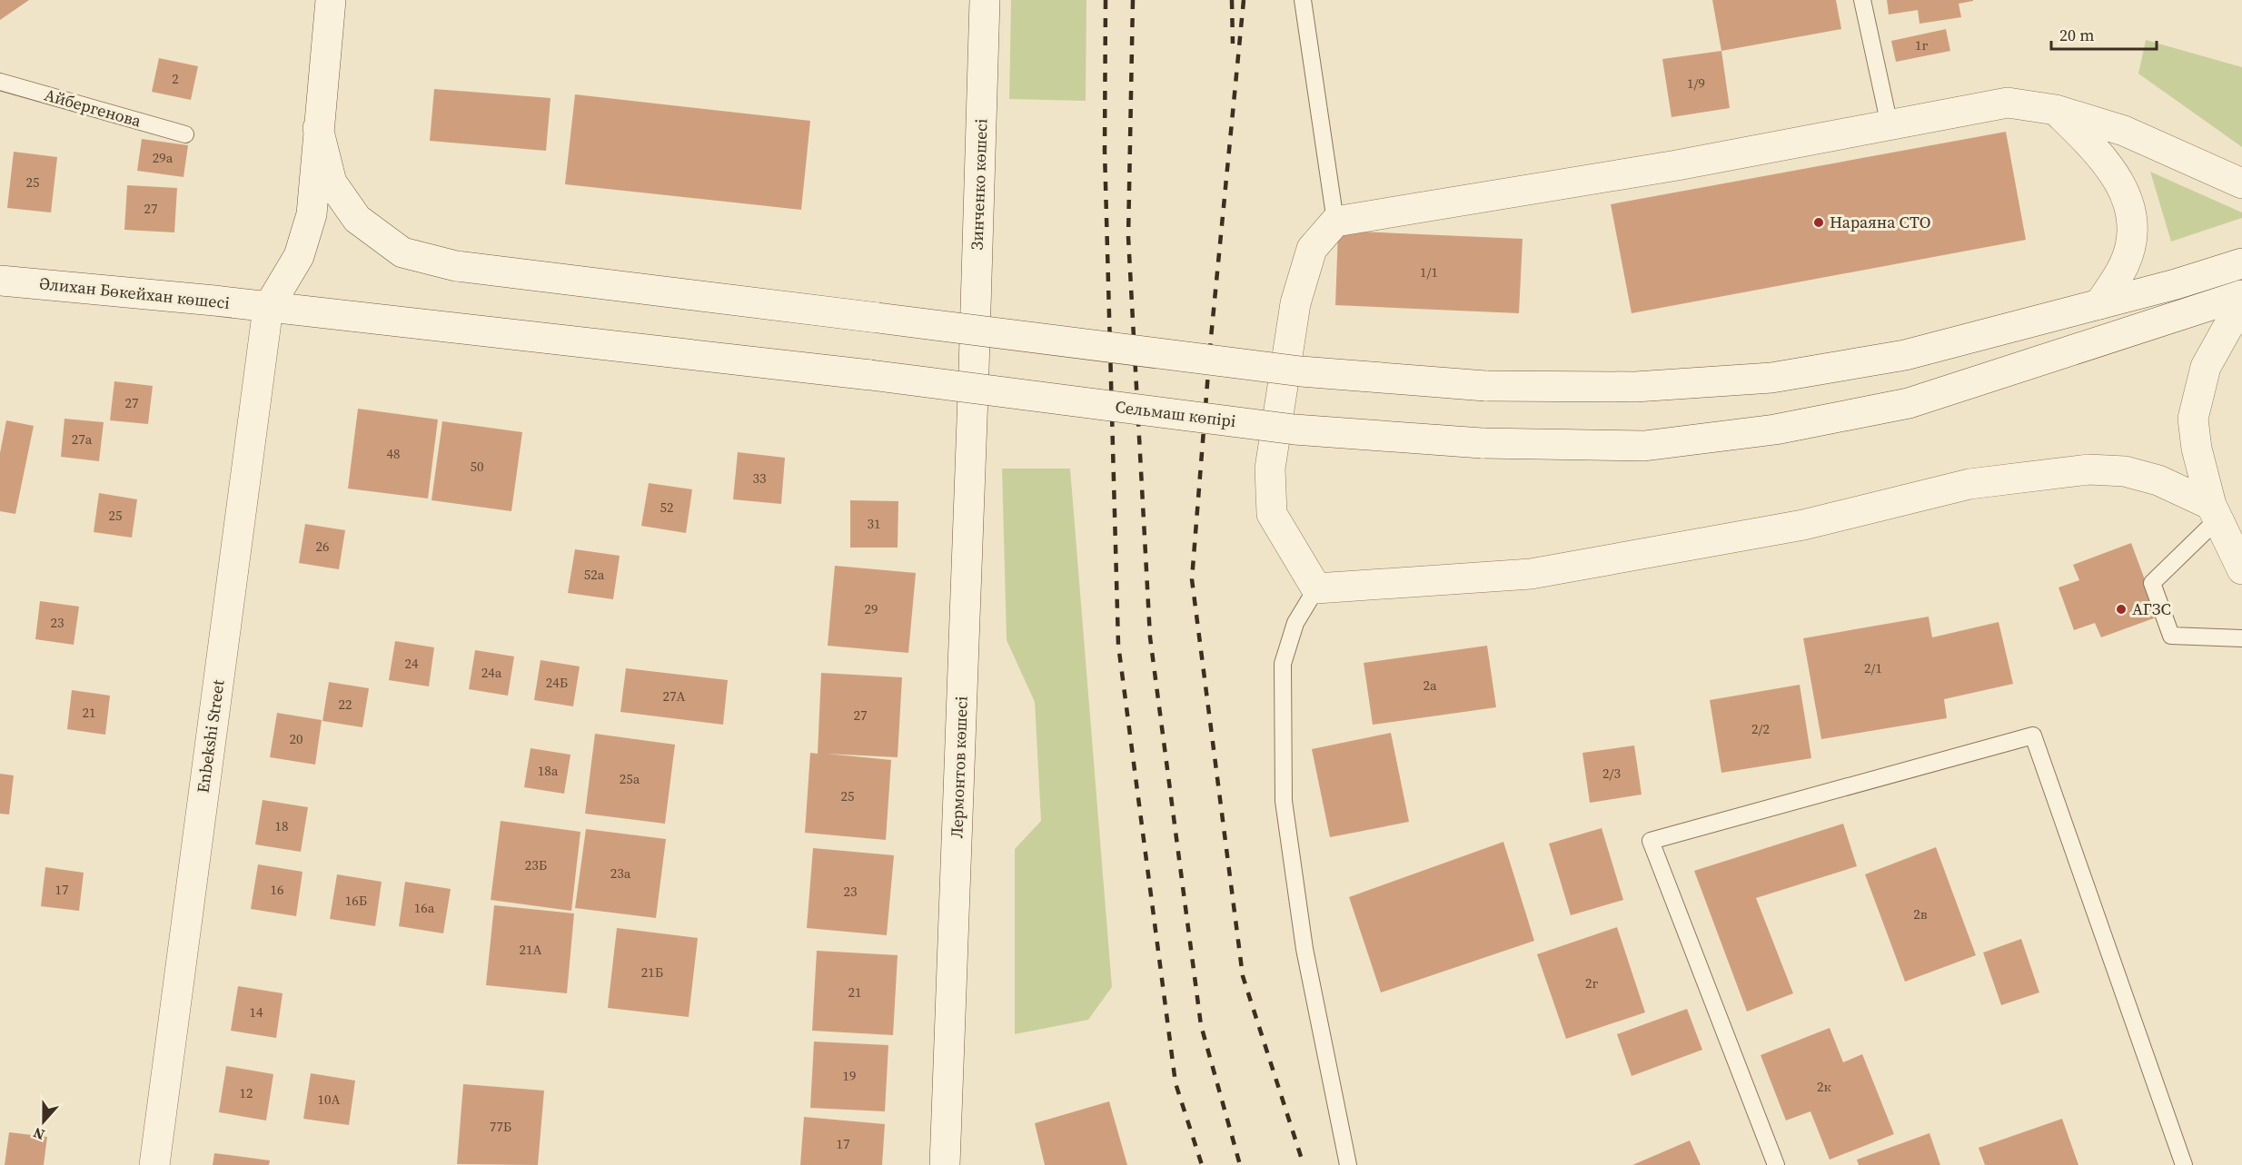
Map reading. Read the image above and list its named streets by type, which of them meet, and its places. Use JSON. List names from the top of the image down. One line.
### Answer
{"streets":{"street":["Зинченко көшесі","Әлихан Бөкейхан көшесі","Сельмаш көпірі","Enbekshi Street","Лермонтов көшесі"],"lane":["Айбергенова"]},"crossings":[["Зинченко көшесі","Лермонтов көшесі"],["Әлихан Бөкейхан көшесі","Сельмаш көпірі"],["Әлихан Бөкейхан көшесі","Enbekshi Street"]],"places":["Нараяна СТО","АГЗС"],"house_numbers":["1г","2","1/9","29а","25","27","1/1","27","27а","48","50","33","52","25","31","26","52а","29","23","24","2/1","24а","24Б","2а","27А","22","21","27","2/2","20","18а","2/3","25а","25","18","23Б","23а","17","16","23","16Б","16а","2в","21А","21Б","2г","21","14","19","2к","12","10А","77Б","17"],"scale_bar":"20 m","north":"bottom"}
